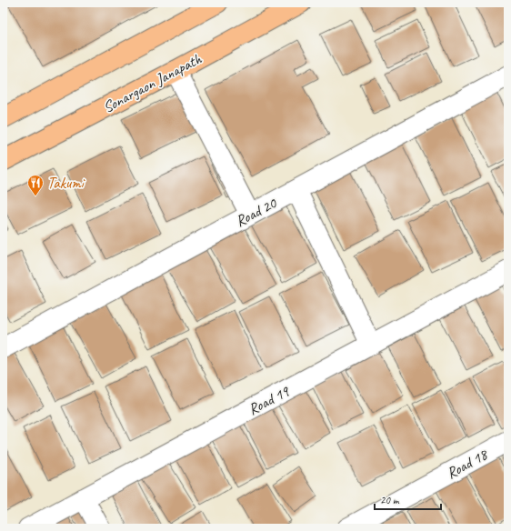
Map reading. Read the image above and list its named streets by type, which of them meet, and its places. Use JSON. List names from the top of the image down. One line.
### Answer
{"streets":{"main road":["Sonargaon Janapath"],"street":["Road 20","Road 19","Road 18"]},"places":{"restaurant":["Takumi"]},"scale_bar":"20 m"}
